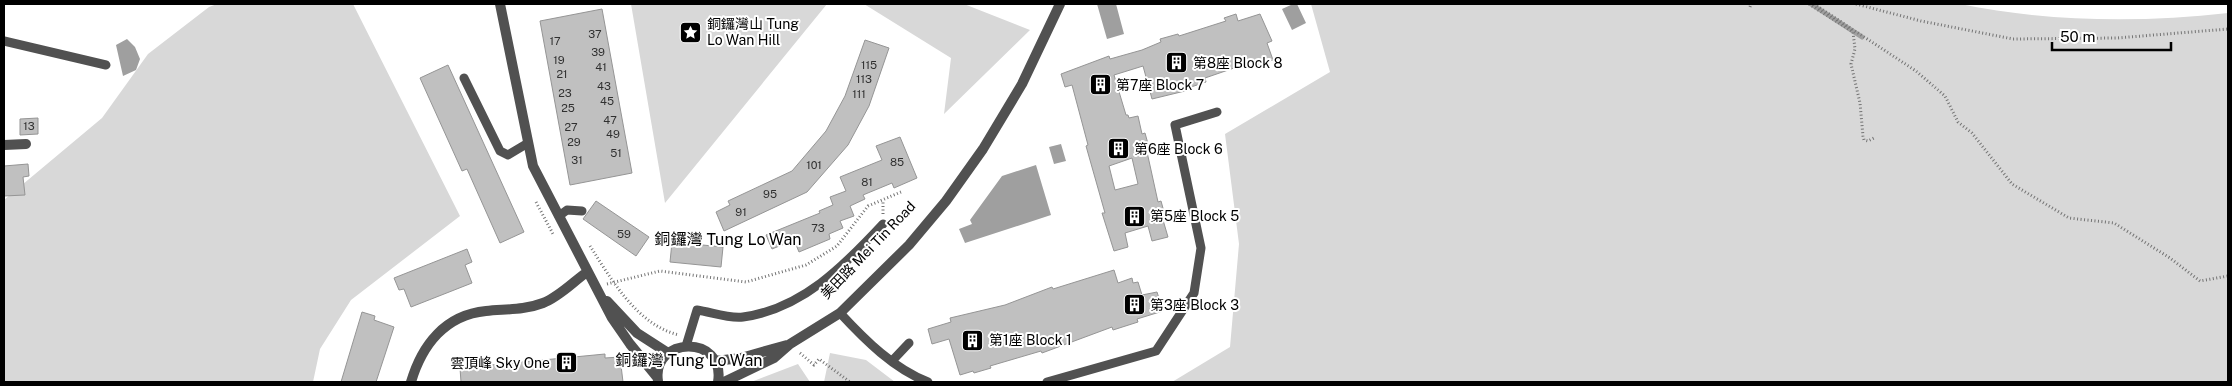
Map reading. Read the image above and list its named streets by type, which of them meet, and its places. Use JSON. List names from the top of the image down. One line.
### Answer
{"streets":{"street":["美田路 Mei Tin Road"]},"districts":["銅鑼灣 Tung Lo Wan","銅鑼灣 Tung Lo Wan"],"places":{"place":["銅鑼灣山 Tung Lo Wan Hill"],"building":["第8座 Block 8","第7座 Block 7","第6座 Block 6","第5座 Block 5","第3座 Block 3","第1座 Block 1","雲頂峰 Sky One"]},"house_numbers":["37","17","39","19","115","41","21","113","43","23","111","45","25","47","13","27","49","29","51","31","85","101","81","95","91","73","59"],"scale_bar":"50 m"}
